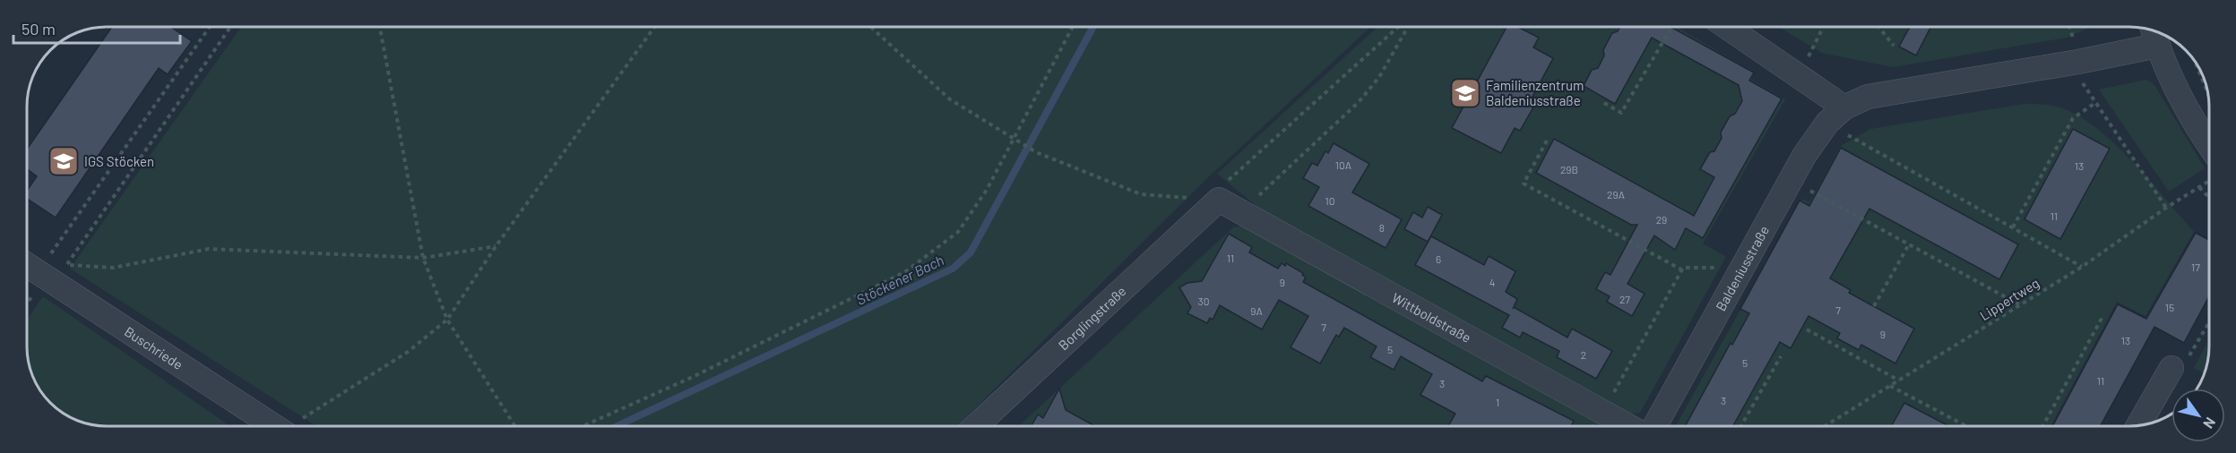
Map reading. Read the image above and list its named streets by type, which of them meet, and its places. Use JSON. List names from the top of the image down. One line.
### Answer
{"streets":{"street":["Baldeniusstraße","Borglingstraße","Wittboldstraße","Buschriede"],"path":["Lippertweg"]},"crossings":[["Borglingstraße","Wittboldstraße"]],"water":["Stöckener Bach"],"places":{"school or university":["Familienzentrum Baldeniusstraße","IGS Stöcken"]},"house_numbers":["10A","13","29B","29A","10","11","29","8","11","6","17","9","4","27","30","15","7","9A","7","9","13","5","2","5","11","3","3","1"],"scale_bar":"50 m","north":"bottom right"}
